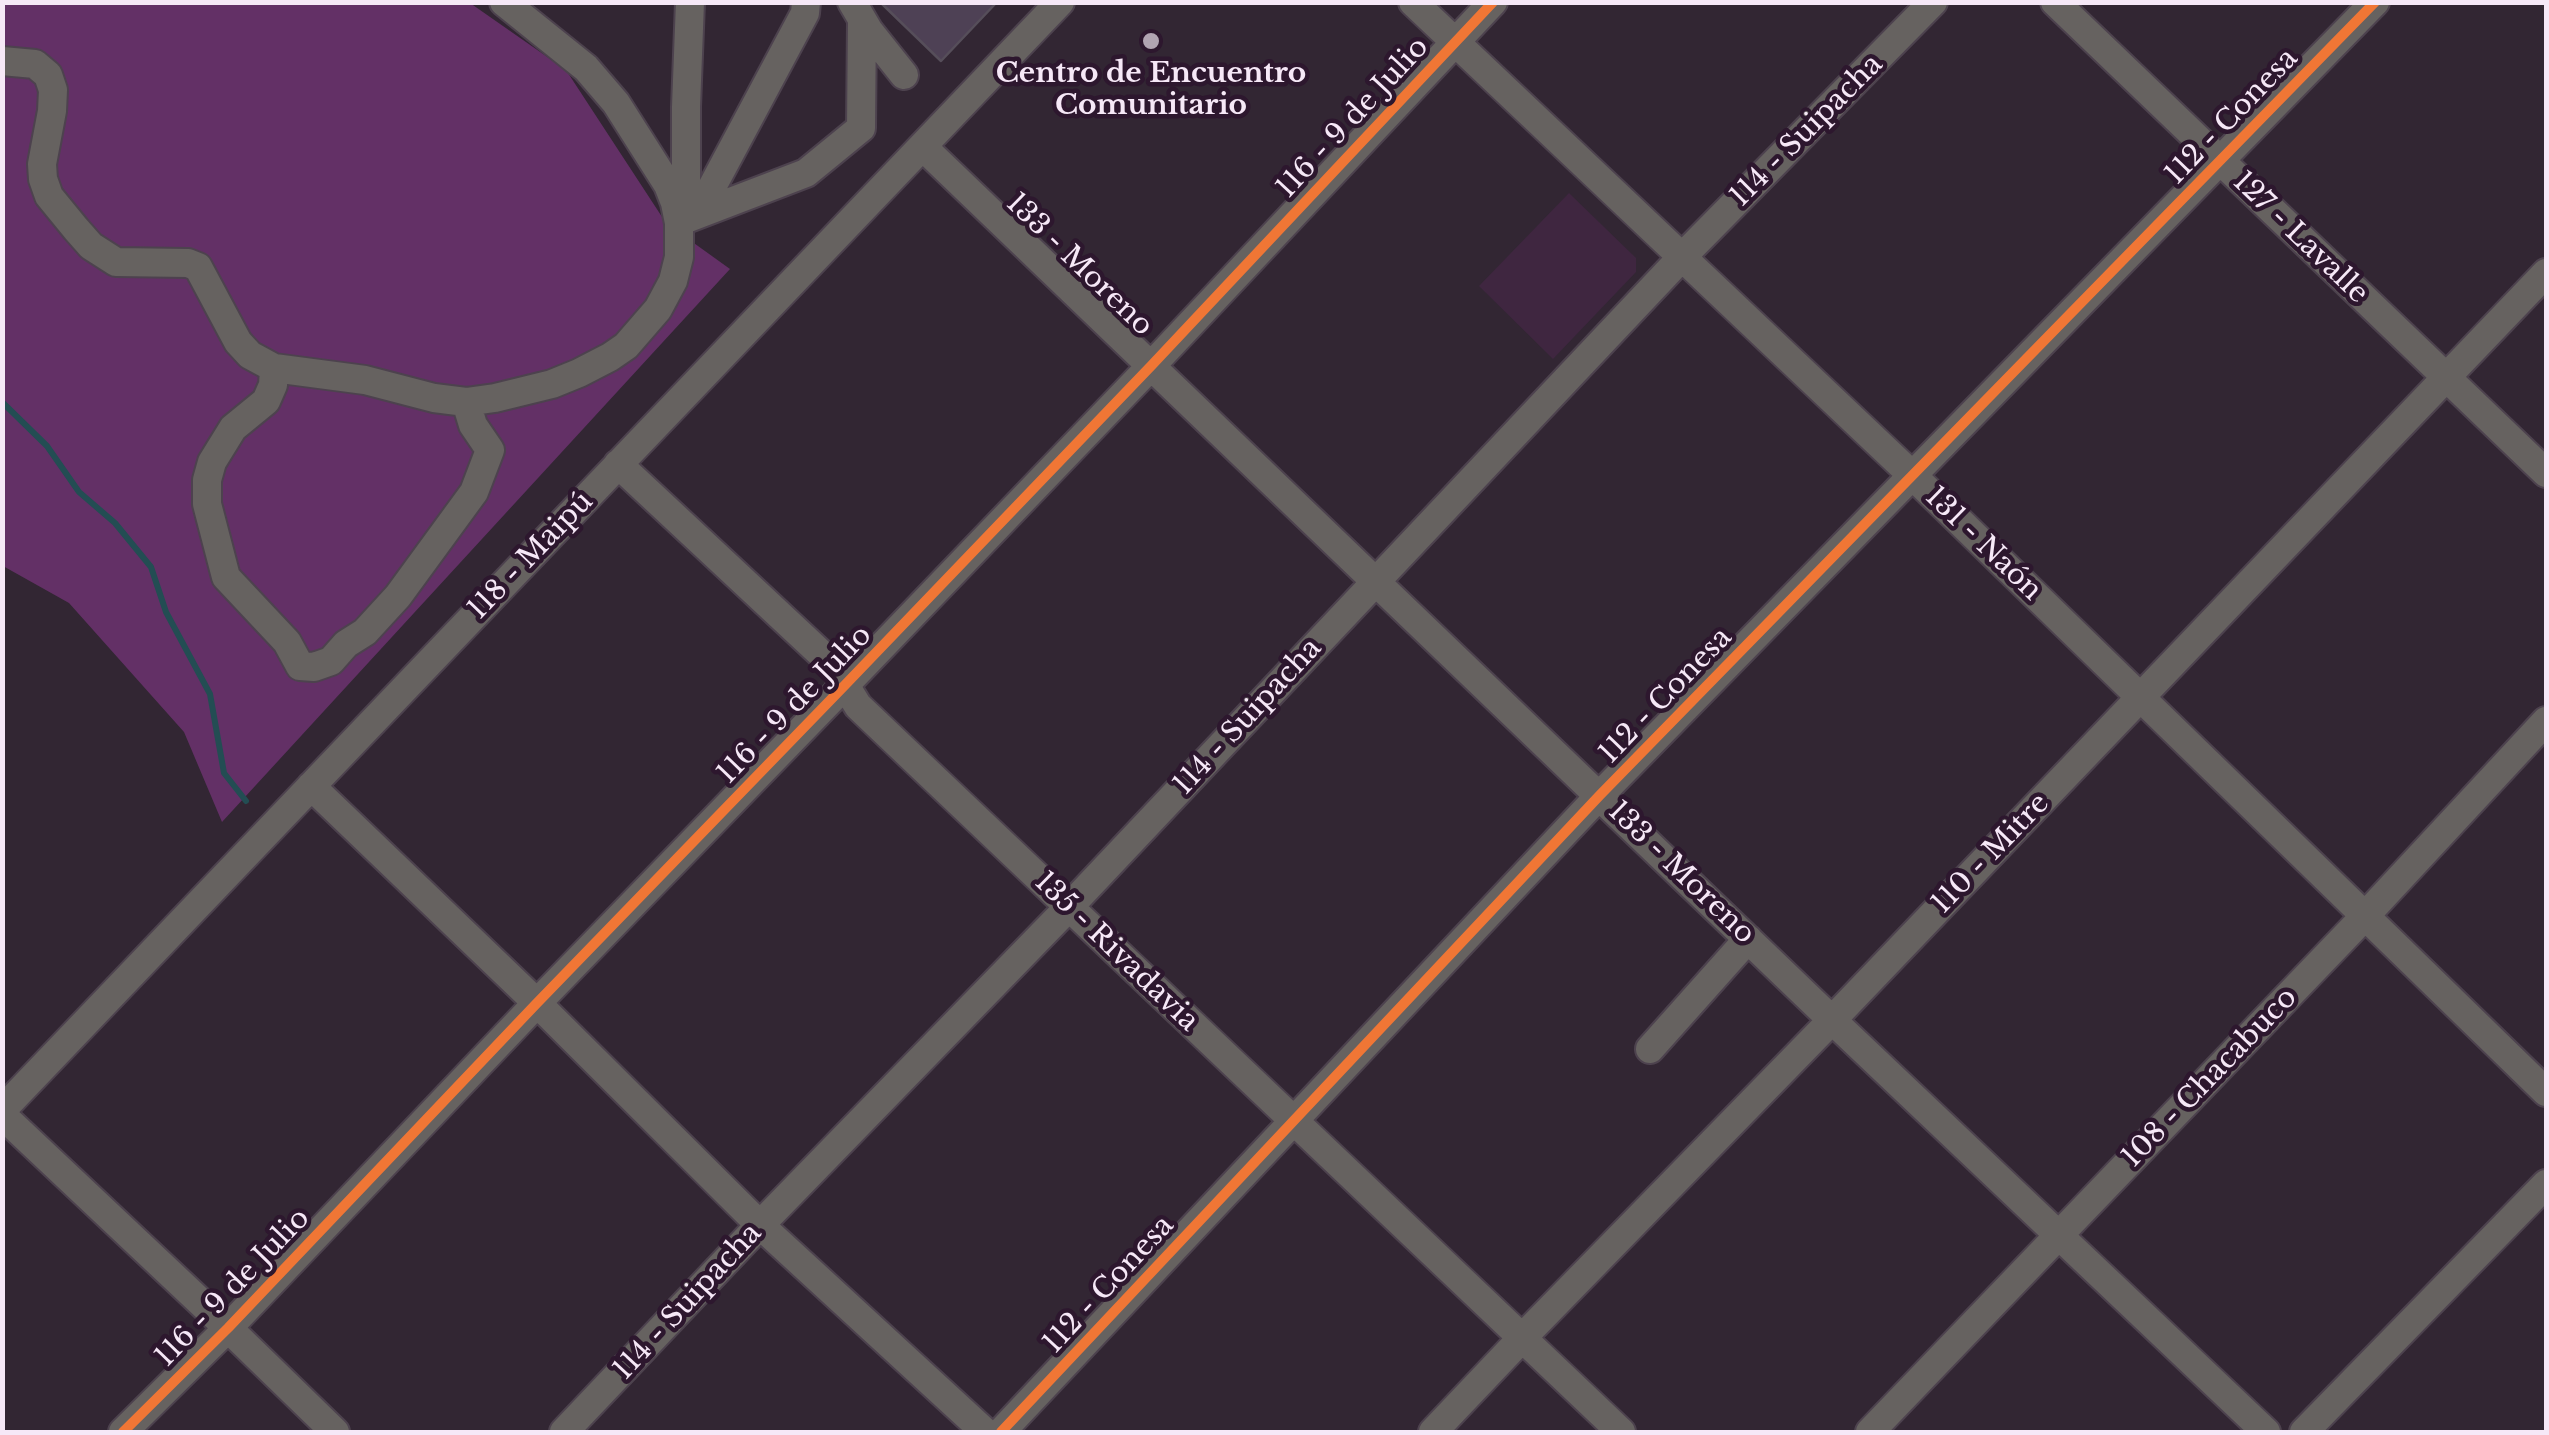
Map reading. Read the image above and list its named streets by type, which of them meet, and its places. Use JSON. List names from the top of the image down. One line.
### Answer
{"streets":{"street":["112 - Conesa","116 - 9 de Julio","114 - Suipacha","127 - Lavalle","133 - Moreno","131 - Naón","118 - Maipú","110 - Mitre","135 - Rivadavia","108 - Chacabuco"]},"crossings":[["112 - Conesa","127 - Lavalle"],["112 - Conesa","133 - Moreno"],["112 - Conesa","131 - Naón"],["112 - Conesa","135 - Rivadavia"],["116 - 9 de Julio","133 - Moreno"],["116 - 9 de Julio","131 - Naón"],["116 - 9 de Julio","135 - Rivadavia"],["114 - Suipacha","133 - Moreno"],["114 - Suipacha","131 - Naón"],["114 - Suipacha","135 - Rivadavia"],["127 - Lavalle","110 - Mitre"],["133 - Moreno","118 - Maipú"],["133 - Moreno","110 - Mitre"],["133 - Moreno","108 - Chacabuco"],["131 - Naón","110 - Mitre"],["131 - Naón","108 - Chacabuco"],["118 - Maipú","135 - Rivadavia"],["110 - Mitre","135 - Rivadavia"]],"places":["Centro de Encuentro Comunitario"]}
